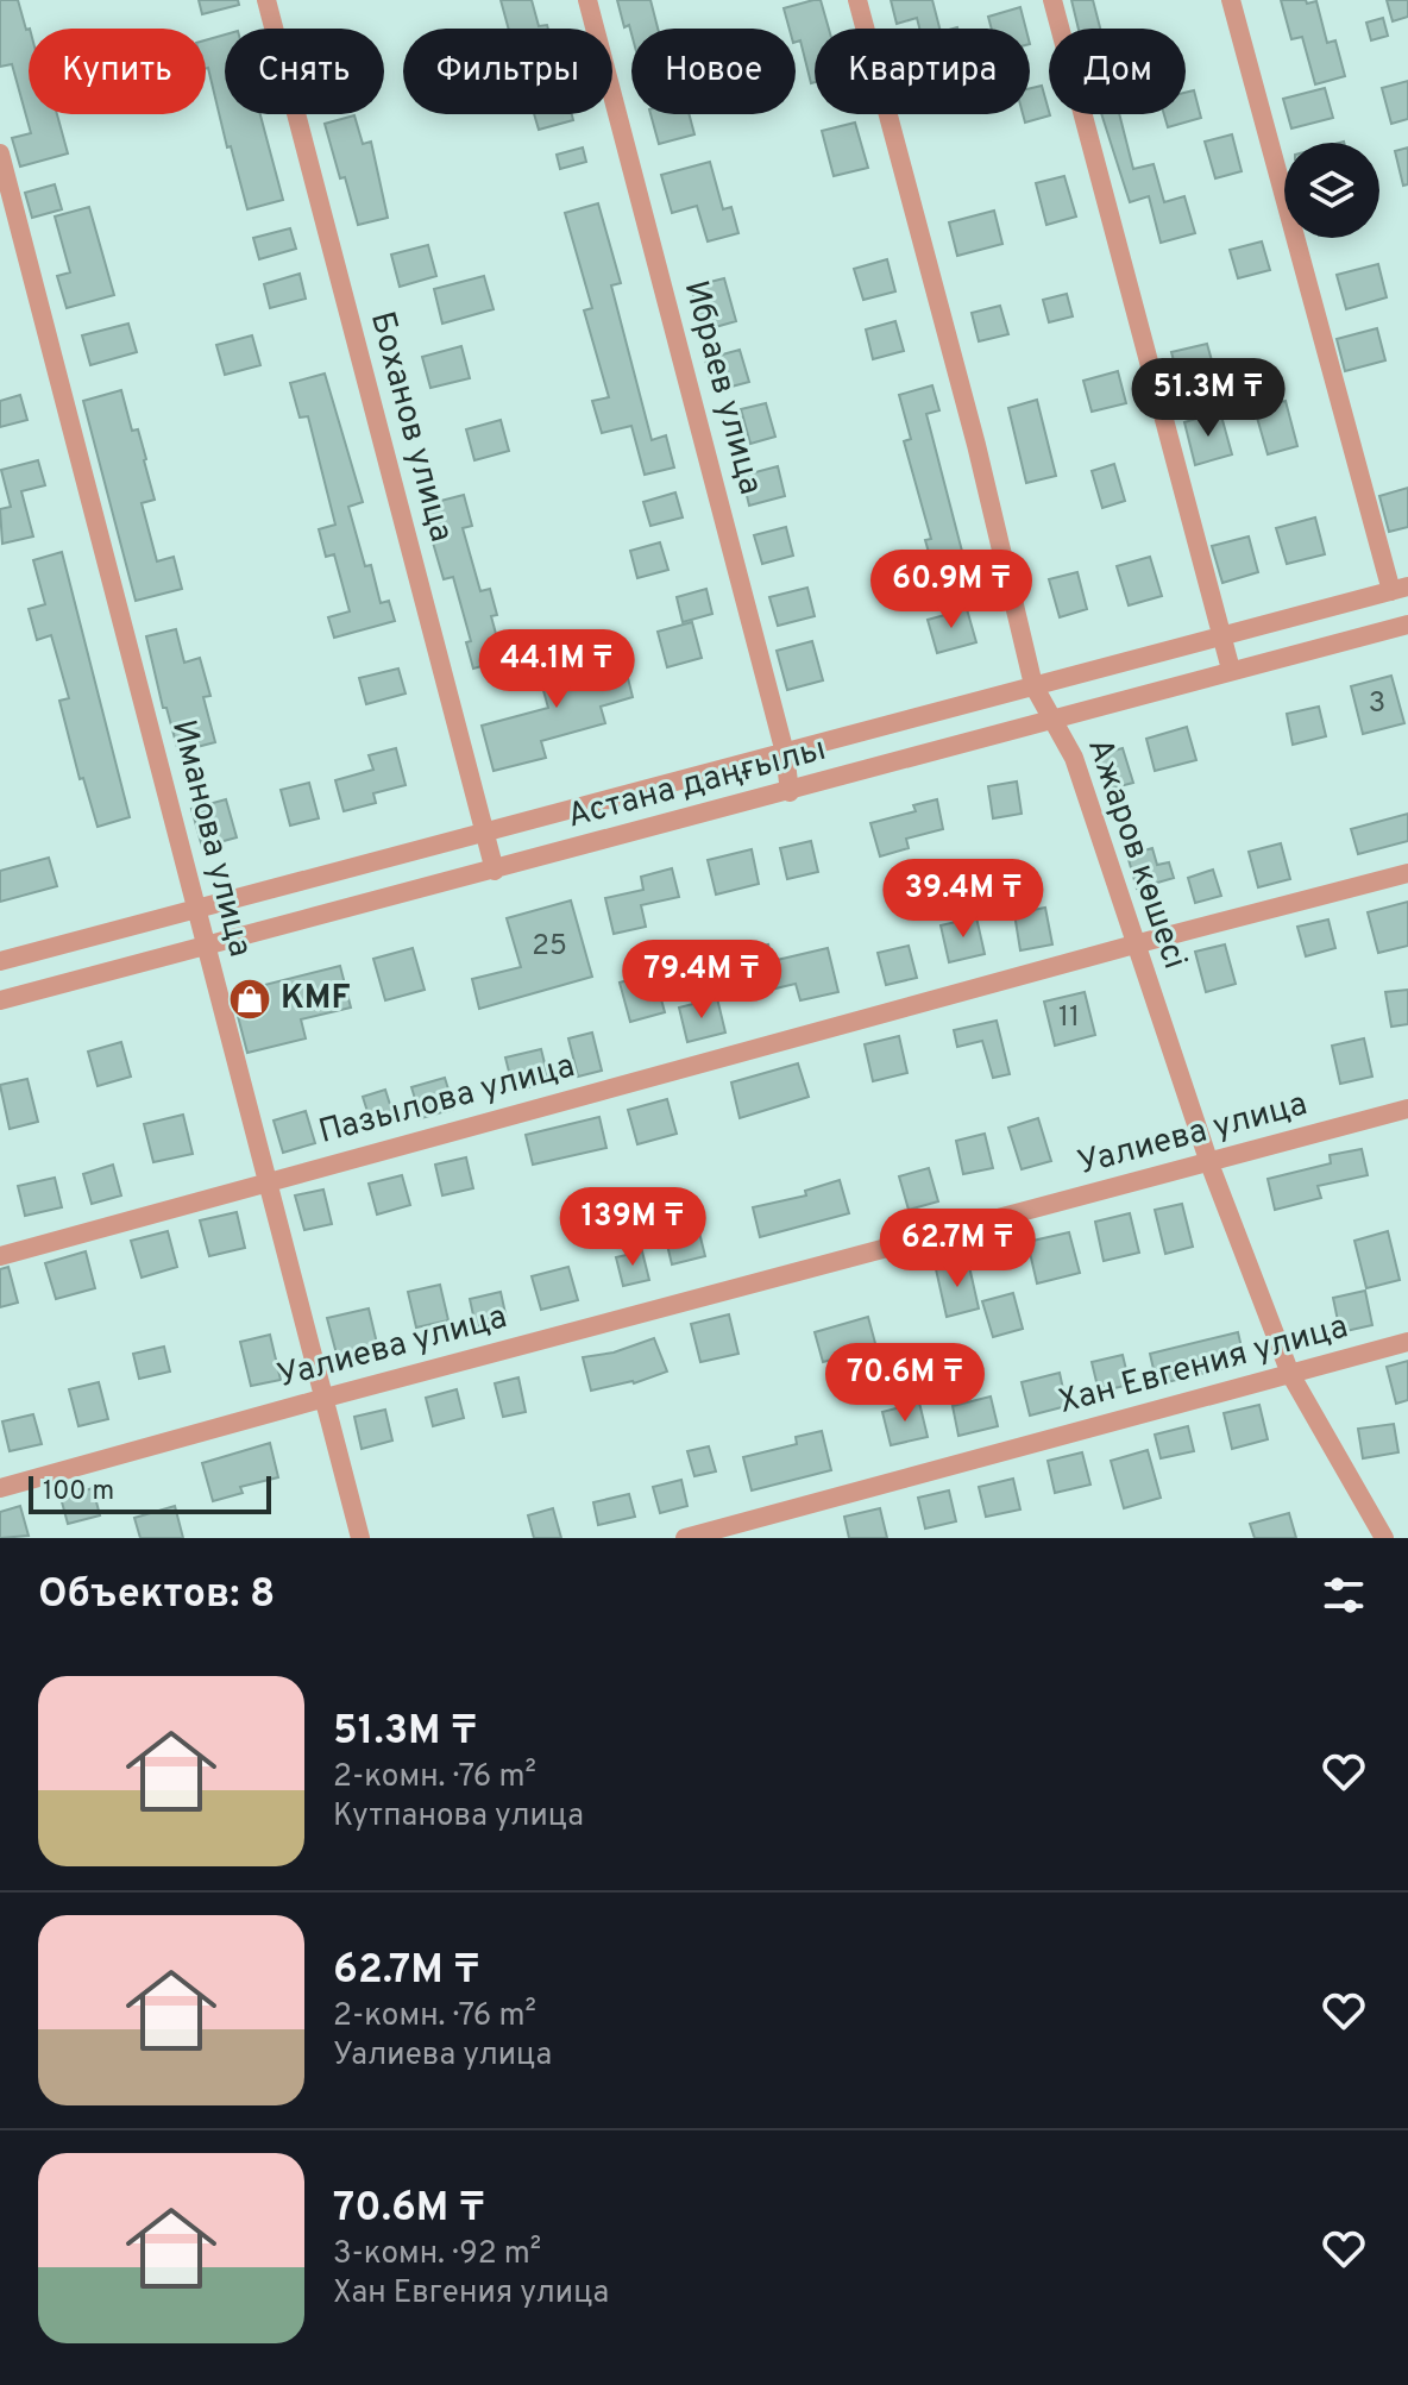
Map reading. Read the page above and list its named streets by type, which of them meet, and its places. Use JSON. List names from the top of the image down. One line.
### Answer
{"streets":{"street":["Ибраев улица","Боханов улица","Астана даңғылы","Иманова улица","Ажаров көшесі","Пазылова улица","Уалиева улица","Хан Евгения улица"]},"crossings":[["Ибраев улица","Астана даңғылы"],["Боханов улица","Астана даңғылы"],["Астана даңғылы","Иманова улица"],["Астана даңғылы","Ажаров көшесі"],["Иманова улица","Пазылова улица"],["Иманова улица","Уалиева улица"],["Ажаров көшесі","Пазылова улица"],["Ажаров көшесі","Уалиева улица"],["Ажаров көшесі","Хан Евгения улица"]],"places":{"shop":["KMF"]},"house_numbers":["3","25","11"],"scale_bar":"100 m","page":{"chip":["Купить","Снять","Фильтры","Новое","Квартира","Дом"],"price":["51.3M ₸","60.9M ₸","44.1M ₸","39.4M ₸","79.4M ₸","139M ₸","62.7M ₸","70.6M ₸"],"scale":"100 m","heading":"Объектов: 8","list":[{"name":"51.3M ₸","note":"2-комн. · 76 m² · Кутпанова улица"},{"name":"62.7M ₸","note":"2-комн. · 76 m² · Уалиева улица"},{"name":"70.6M ₸","note":"3-комн. · 92 m² · Хан Евгения улица"}]}}
